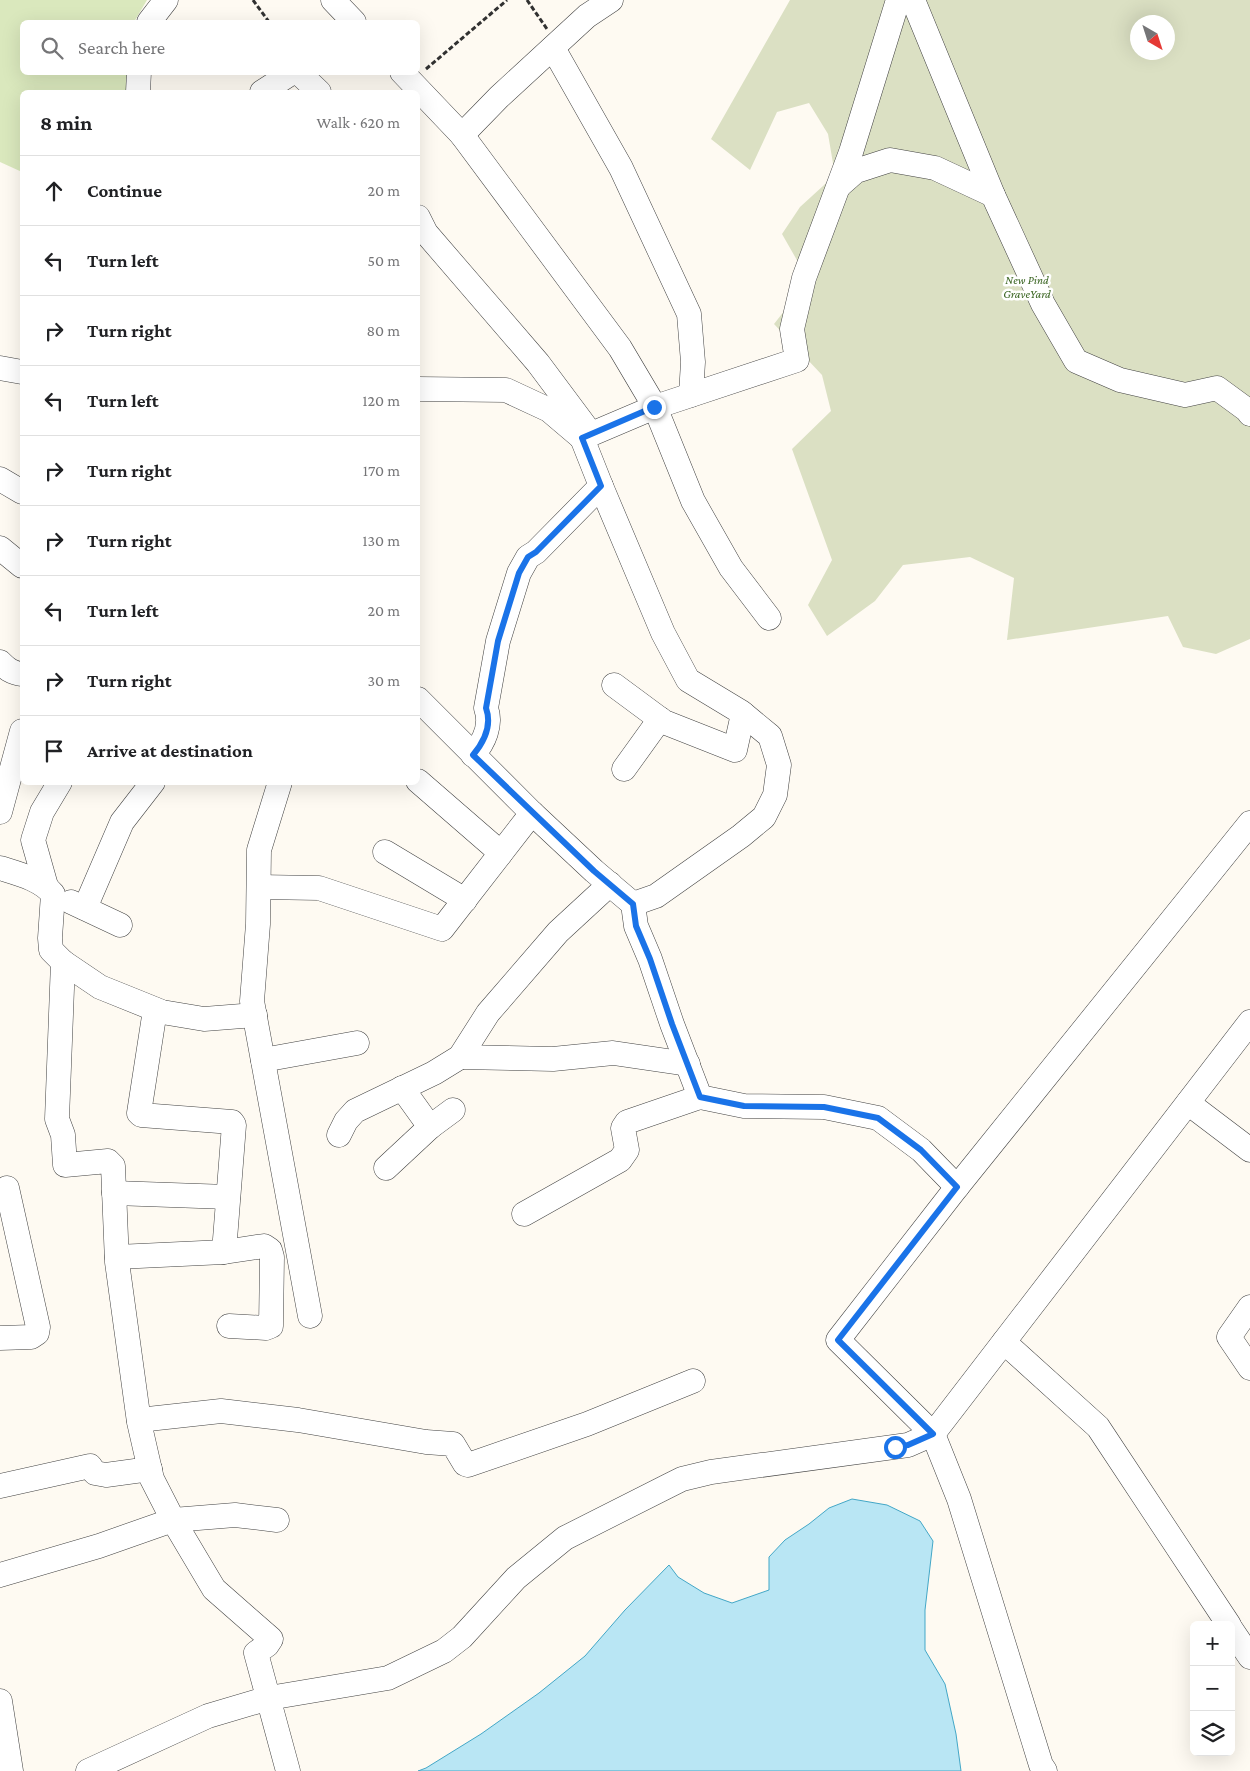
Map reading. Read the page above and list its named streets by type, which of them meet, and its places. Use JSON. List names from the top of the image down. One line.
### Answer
{"parks":["New Pind GraveYard"],"north":"bottom right","page":{"search":"Search here","heading":["8 min","Walk · 620 m"],"list":[["Continue","20 m"],["Turn left","50 m"],["Turn right","80 m"],["Turn left","120 m"],["Turn right","170 m"],["Turn right","130 m"],["Turn left","20 m"],["Turn right","30 m"],"Arrive at destination"],"map_buttons":["+","−"]}}
